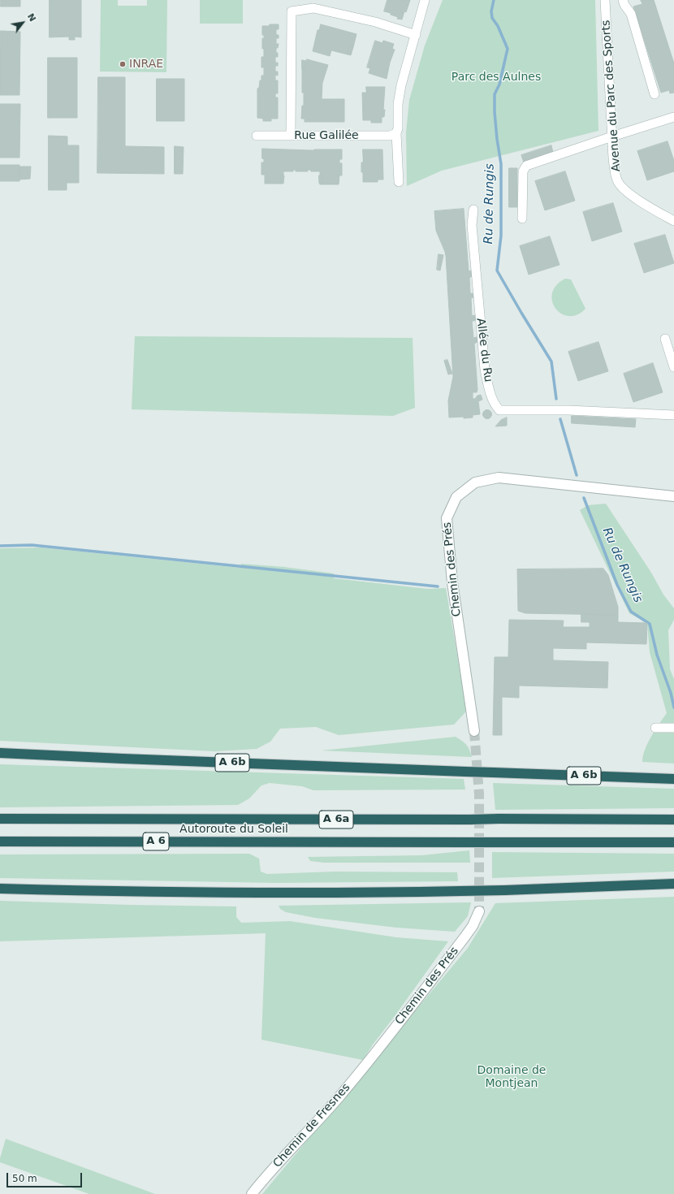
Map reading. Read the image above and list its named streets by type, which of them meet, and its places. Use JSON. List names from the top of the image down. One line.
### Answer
{"streets":{"highway":["A 6b","A 6a","Autoroute du Soleil","A 6"],"street":["Avenue du Parc des Sports","Rue Galilée","Allée du Ru","Chemin des Prés","Chemin de Fresnes"]},"crossings":[["Chemin des Prés","Chemin de Fresnes"],["A 6a","Autoroute du Soleil"]],"water":["Ru de Rungis"],"parks":["Parc des Aulnes","Domaine de Montjean"],"places":["INRAE"],"scale_bar":"50 m","north":"top right"}
